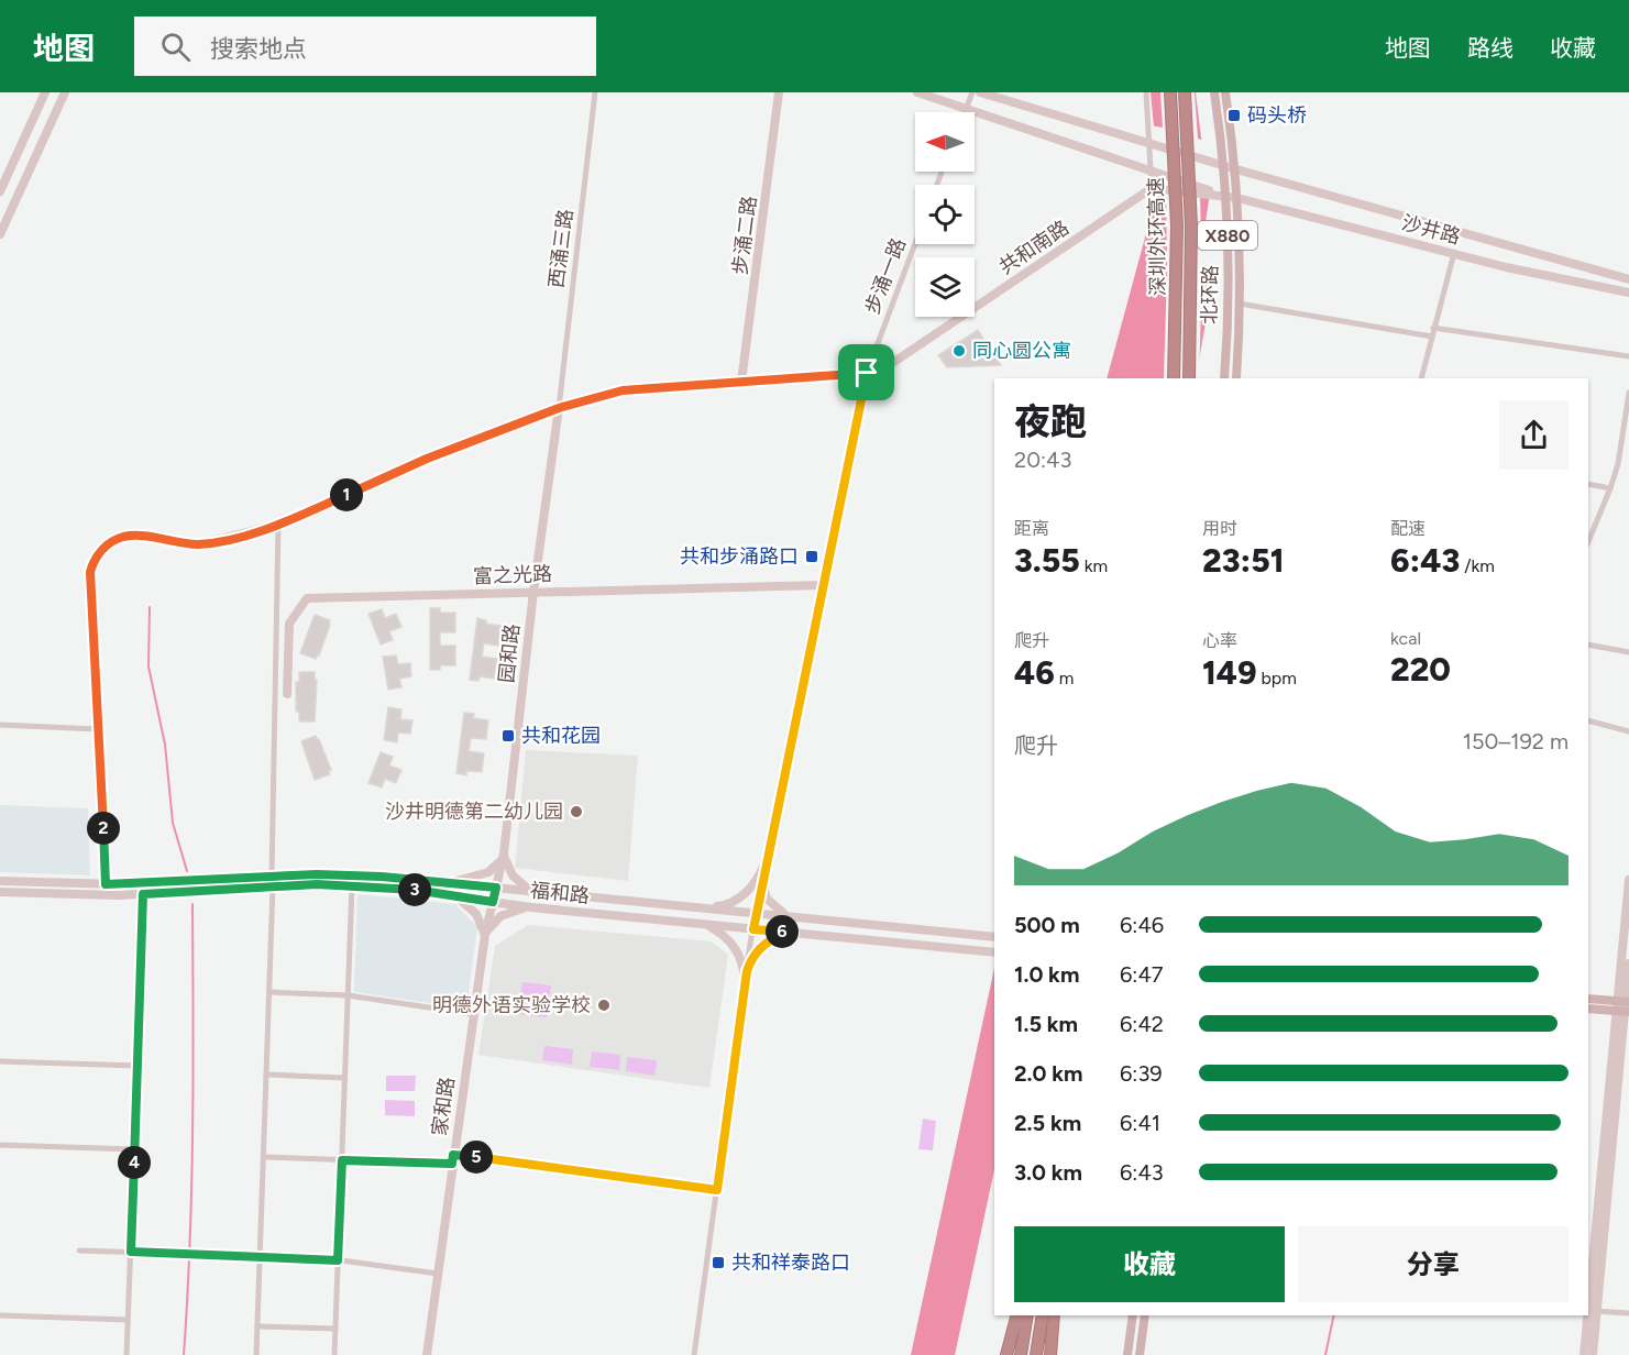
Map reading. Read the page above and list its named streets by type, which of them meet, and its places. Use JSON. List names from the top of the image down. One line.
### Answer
{"streets":{"highway":["深圳外环高速"],"main road":["X880","北环路"],"street":["沙井路","步涌二路","共和南路","西涌三路","步涌一路","富之光路","园和路","福和路","家和路"]},"crossings":[["沙井路","北环路"],["步涌二路","共和南路"],["共和南路","西涌三路"],["共和南路","步涌一路"],["共和南路","园和路"],["共和南路","福和路"],["西涌三路","园和路"],["步涌一路","富之光路"],["富之光路","园和路"],["园和路","福和路"],["园和路","家和路"],["福和路","家和路"]],"places":{"transit":["码头桥","共和步涌路口","共和花园","共和祥泰路口"],"other":["同心圆公寓","沙井明德第二幼儿园","明德外语实验学校"]},"north":"left","page":{"header":"地图","search":"搜索地点","nav":["地图","路线","收藏"],"heading":["夜跑","20:43"],"pins":["1","2","3","6","5","4"],"stats":[["距离","3.55 km"],["用时","23:51"],["配速","6:43 /km"],["爬升","46 m"],["心率","149 bpm"],["kcal","220"]],"chart":["爬升","150–192 m"],"list":[{"name":"500 m","note":"6:46"},{"name":"1.0 km","note":"6:47"},{"name":"1.5 km","note":"6:42"},{"name":"2.0 km","note":"6:39"},{"name":"2.5 km","note":"6:41"},{"name":"3.0 km","note":"6:43"}],"buttons":["收藏","分享"]}}
